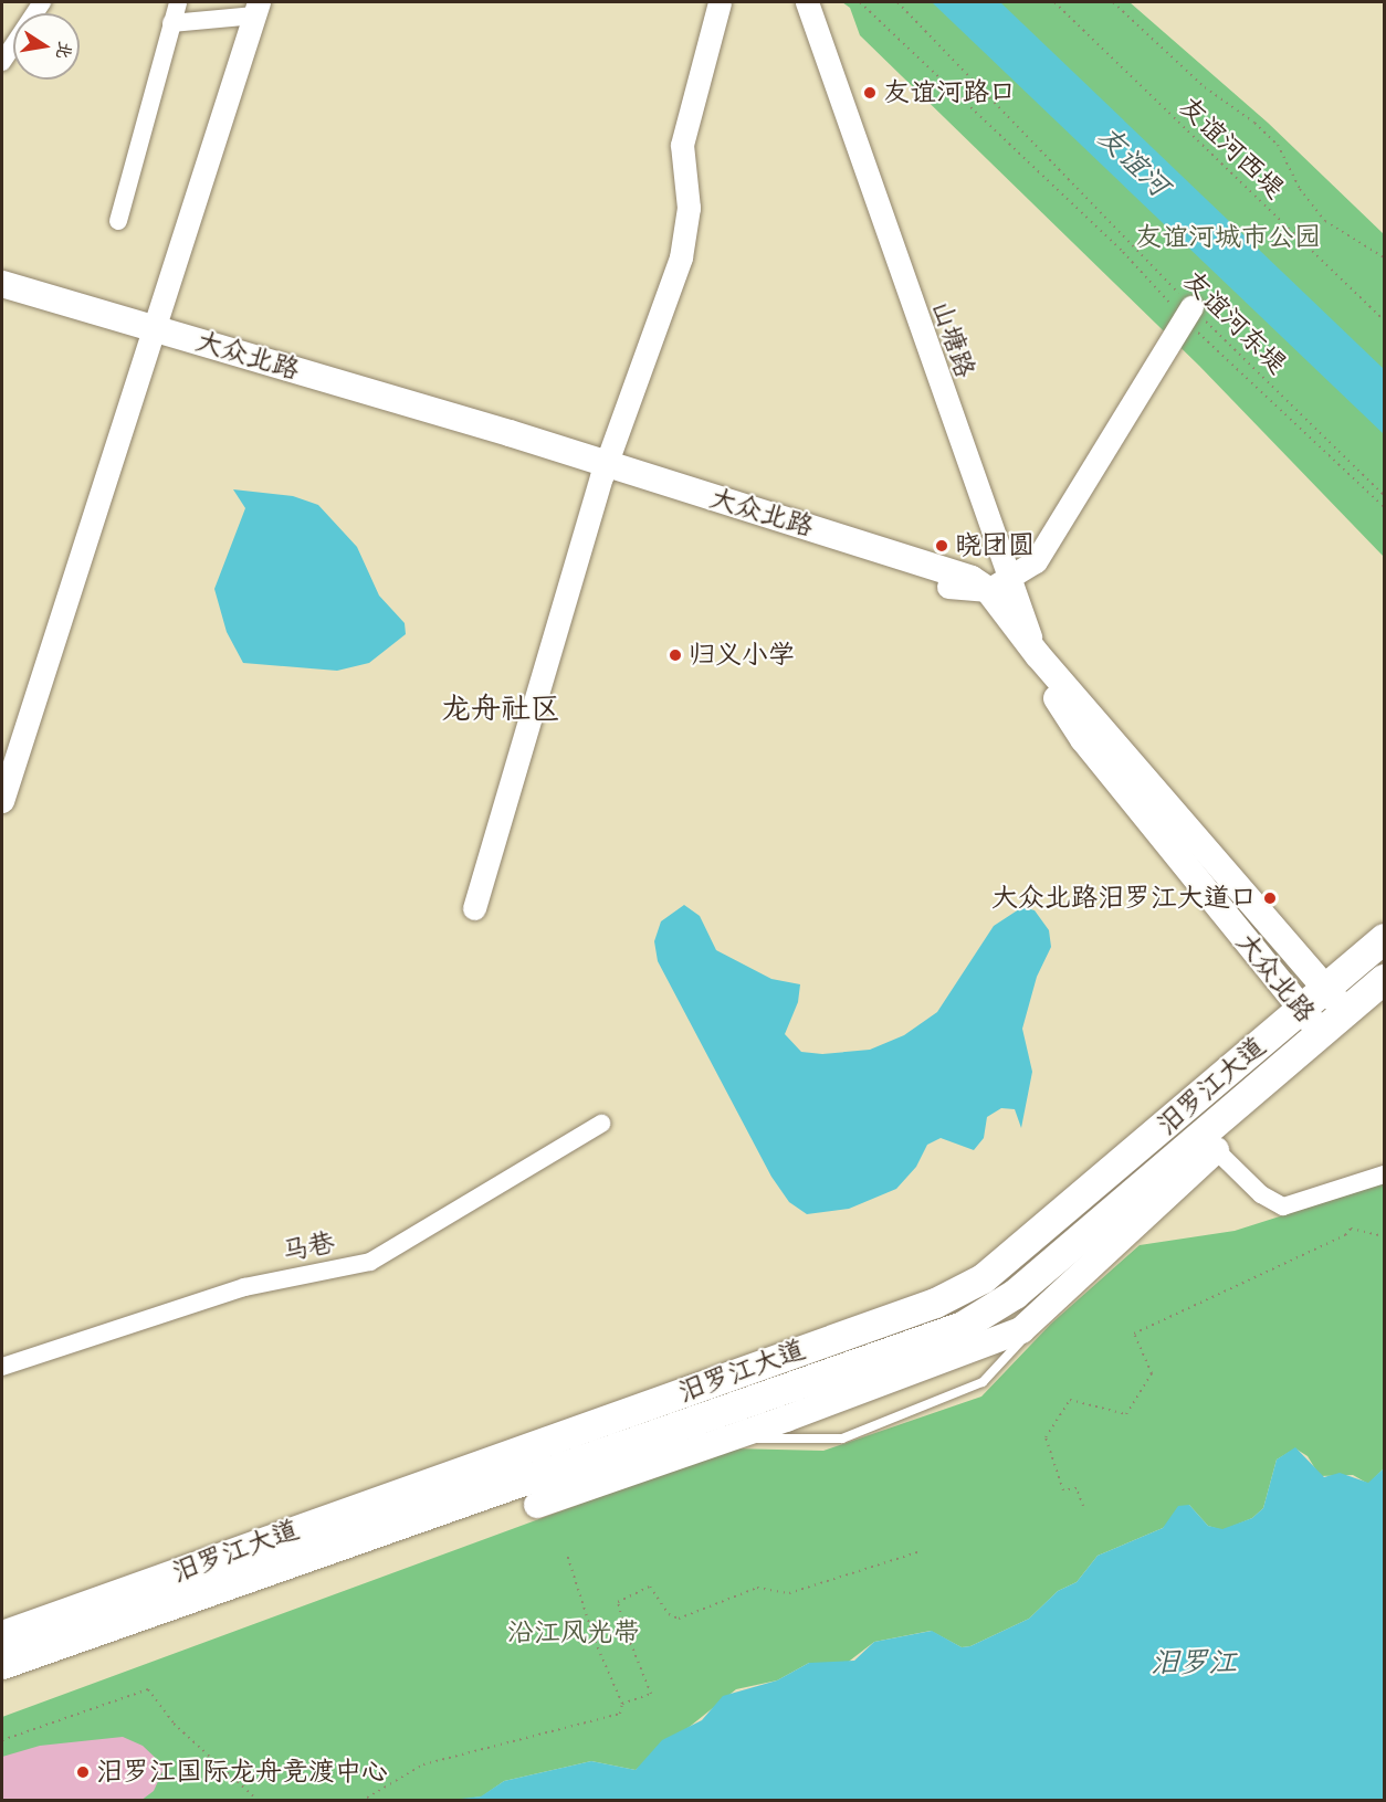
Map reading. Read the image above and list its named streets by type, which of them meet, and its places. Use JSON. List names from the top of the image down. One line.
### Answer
{"streets":{"main road":["大众北路","汨罗江大道"],"street":["山塘路","马巷"],"path":["友谊河西堤","友谊河东堤"]},"crossings":[["山塘路","大众北路"],["大众北路","汨罗江大道"]],"districts":["龙舟社区"],"water":["友谊河","汨罗江"],"parks":["友谊河城市公园","沿江风光带"],"places":["友谊河路口","晓团圆","归义小学","大众北路汨罗江大道口","汨罗江国际龙舟竞渡中心"],"north":"right"}
